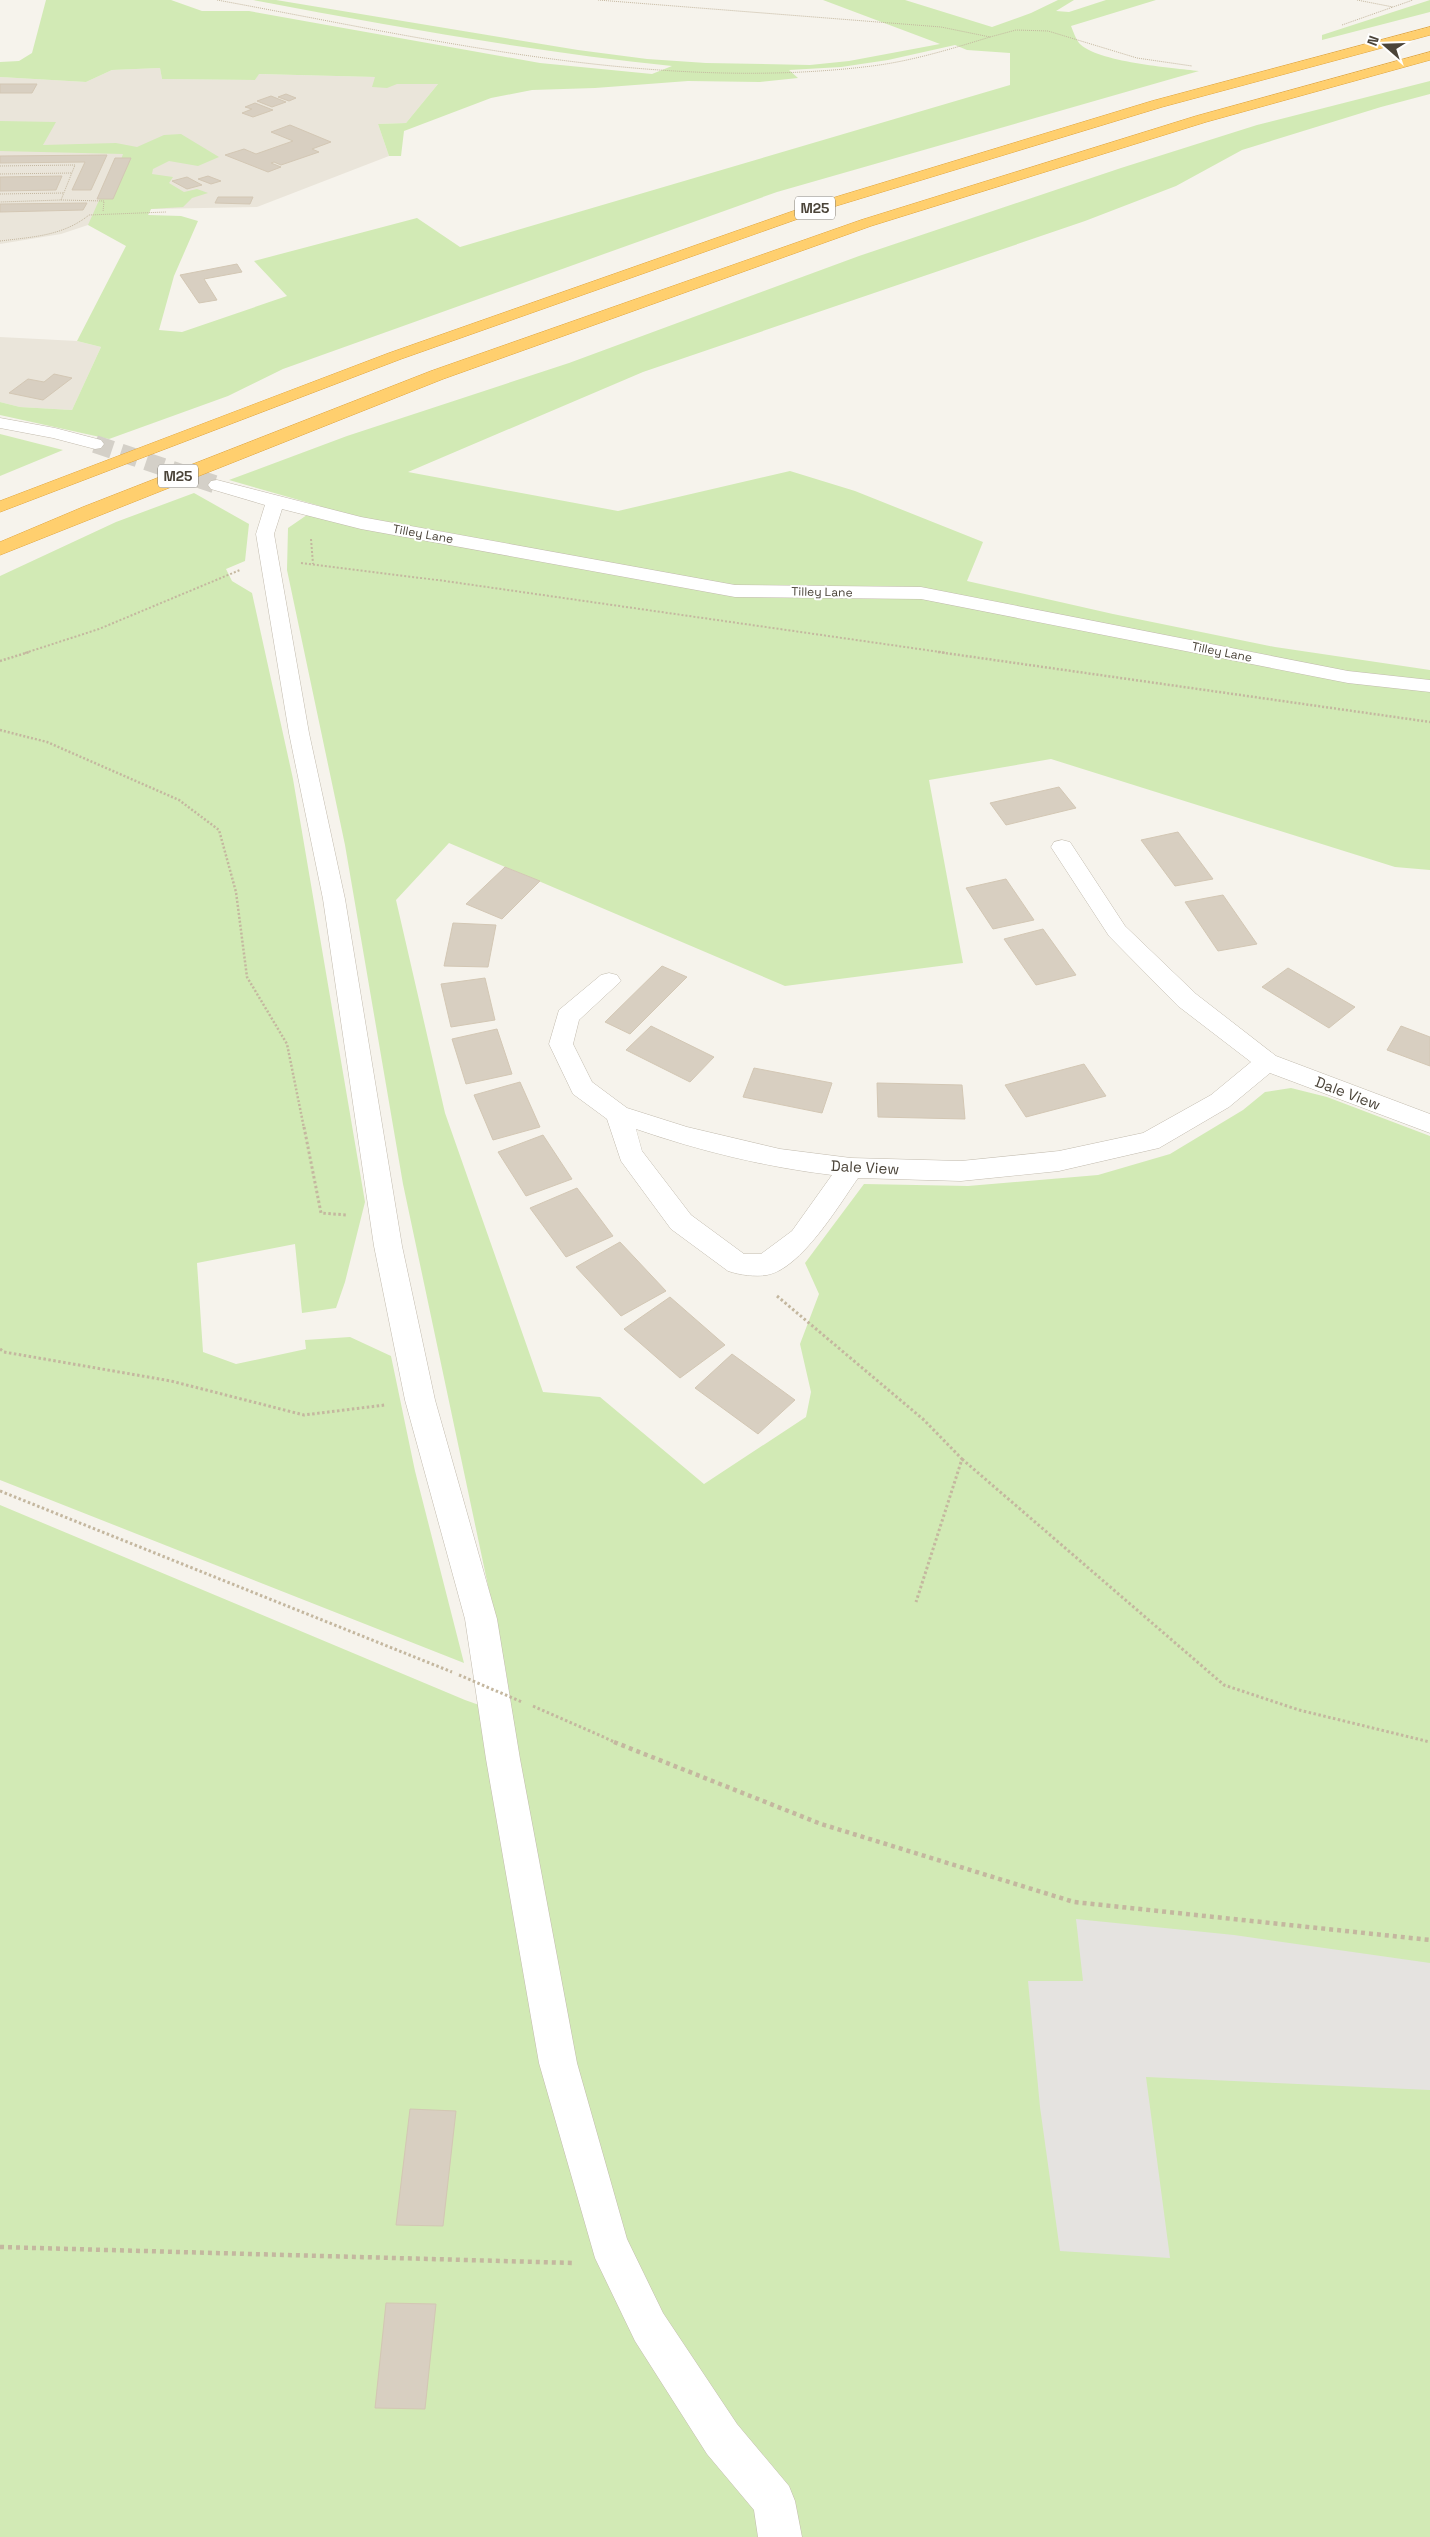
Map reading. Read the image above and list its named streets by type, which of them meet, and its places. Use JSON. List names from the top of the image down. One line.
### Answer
{"streets":{"highway":["M25"],"street":["Tilley Lane","Dale View"]},"north":"left"}
